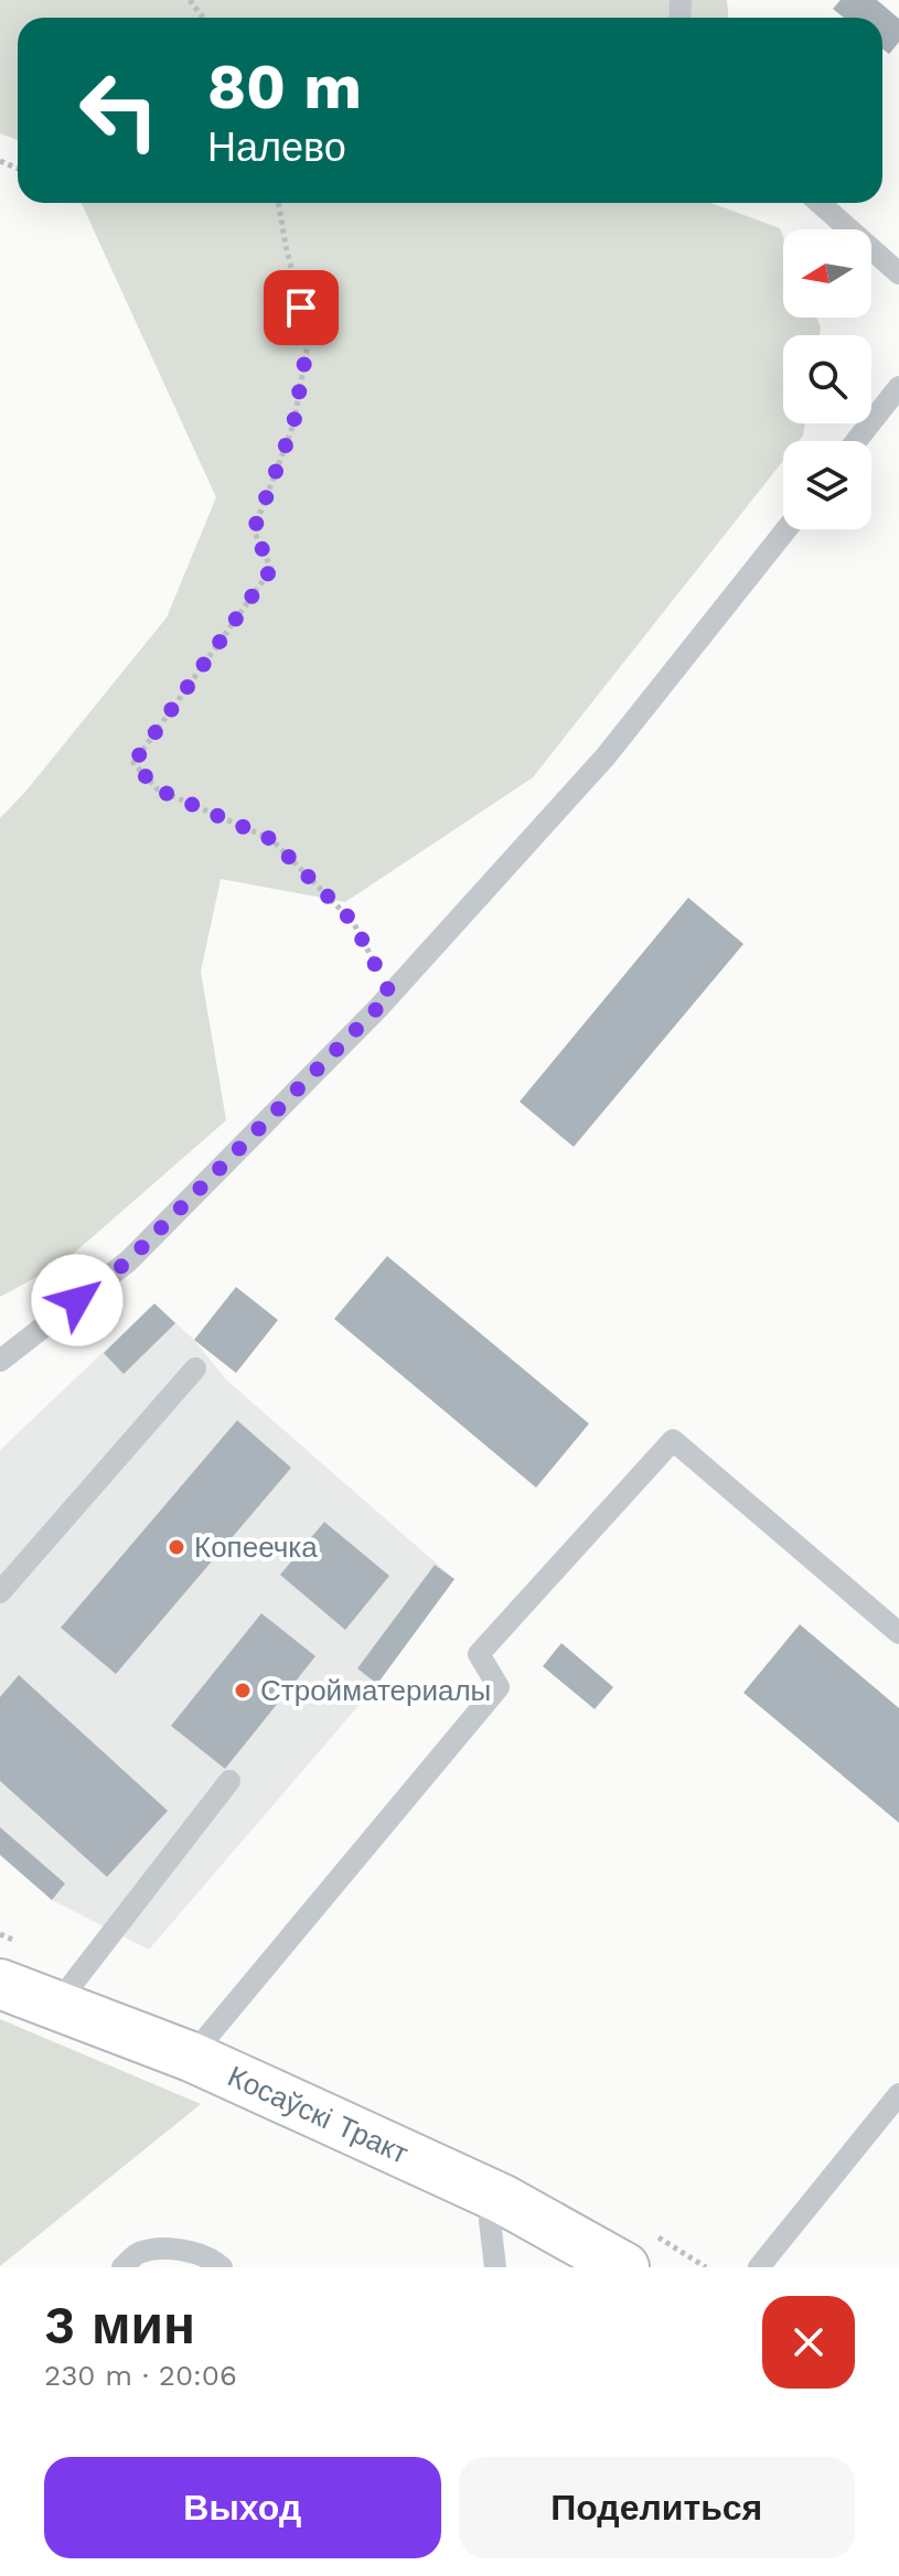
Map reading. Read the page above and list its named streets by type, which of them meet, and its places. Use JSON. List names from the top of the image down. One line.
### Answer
{"streets":{"main road":["Косаўскі Тракт"]},"places":["Копеечка","Стройматериалы"],"north":"left","page":{"turn":["80 m","Налево"],"heading":["3 мин","230 m · 20:06"],"buttons":["Выход","Поделиться"]}}
